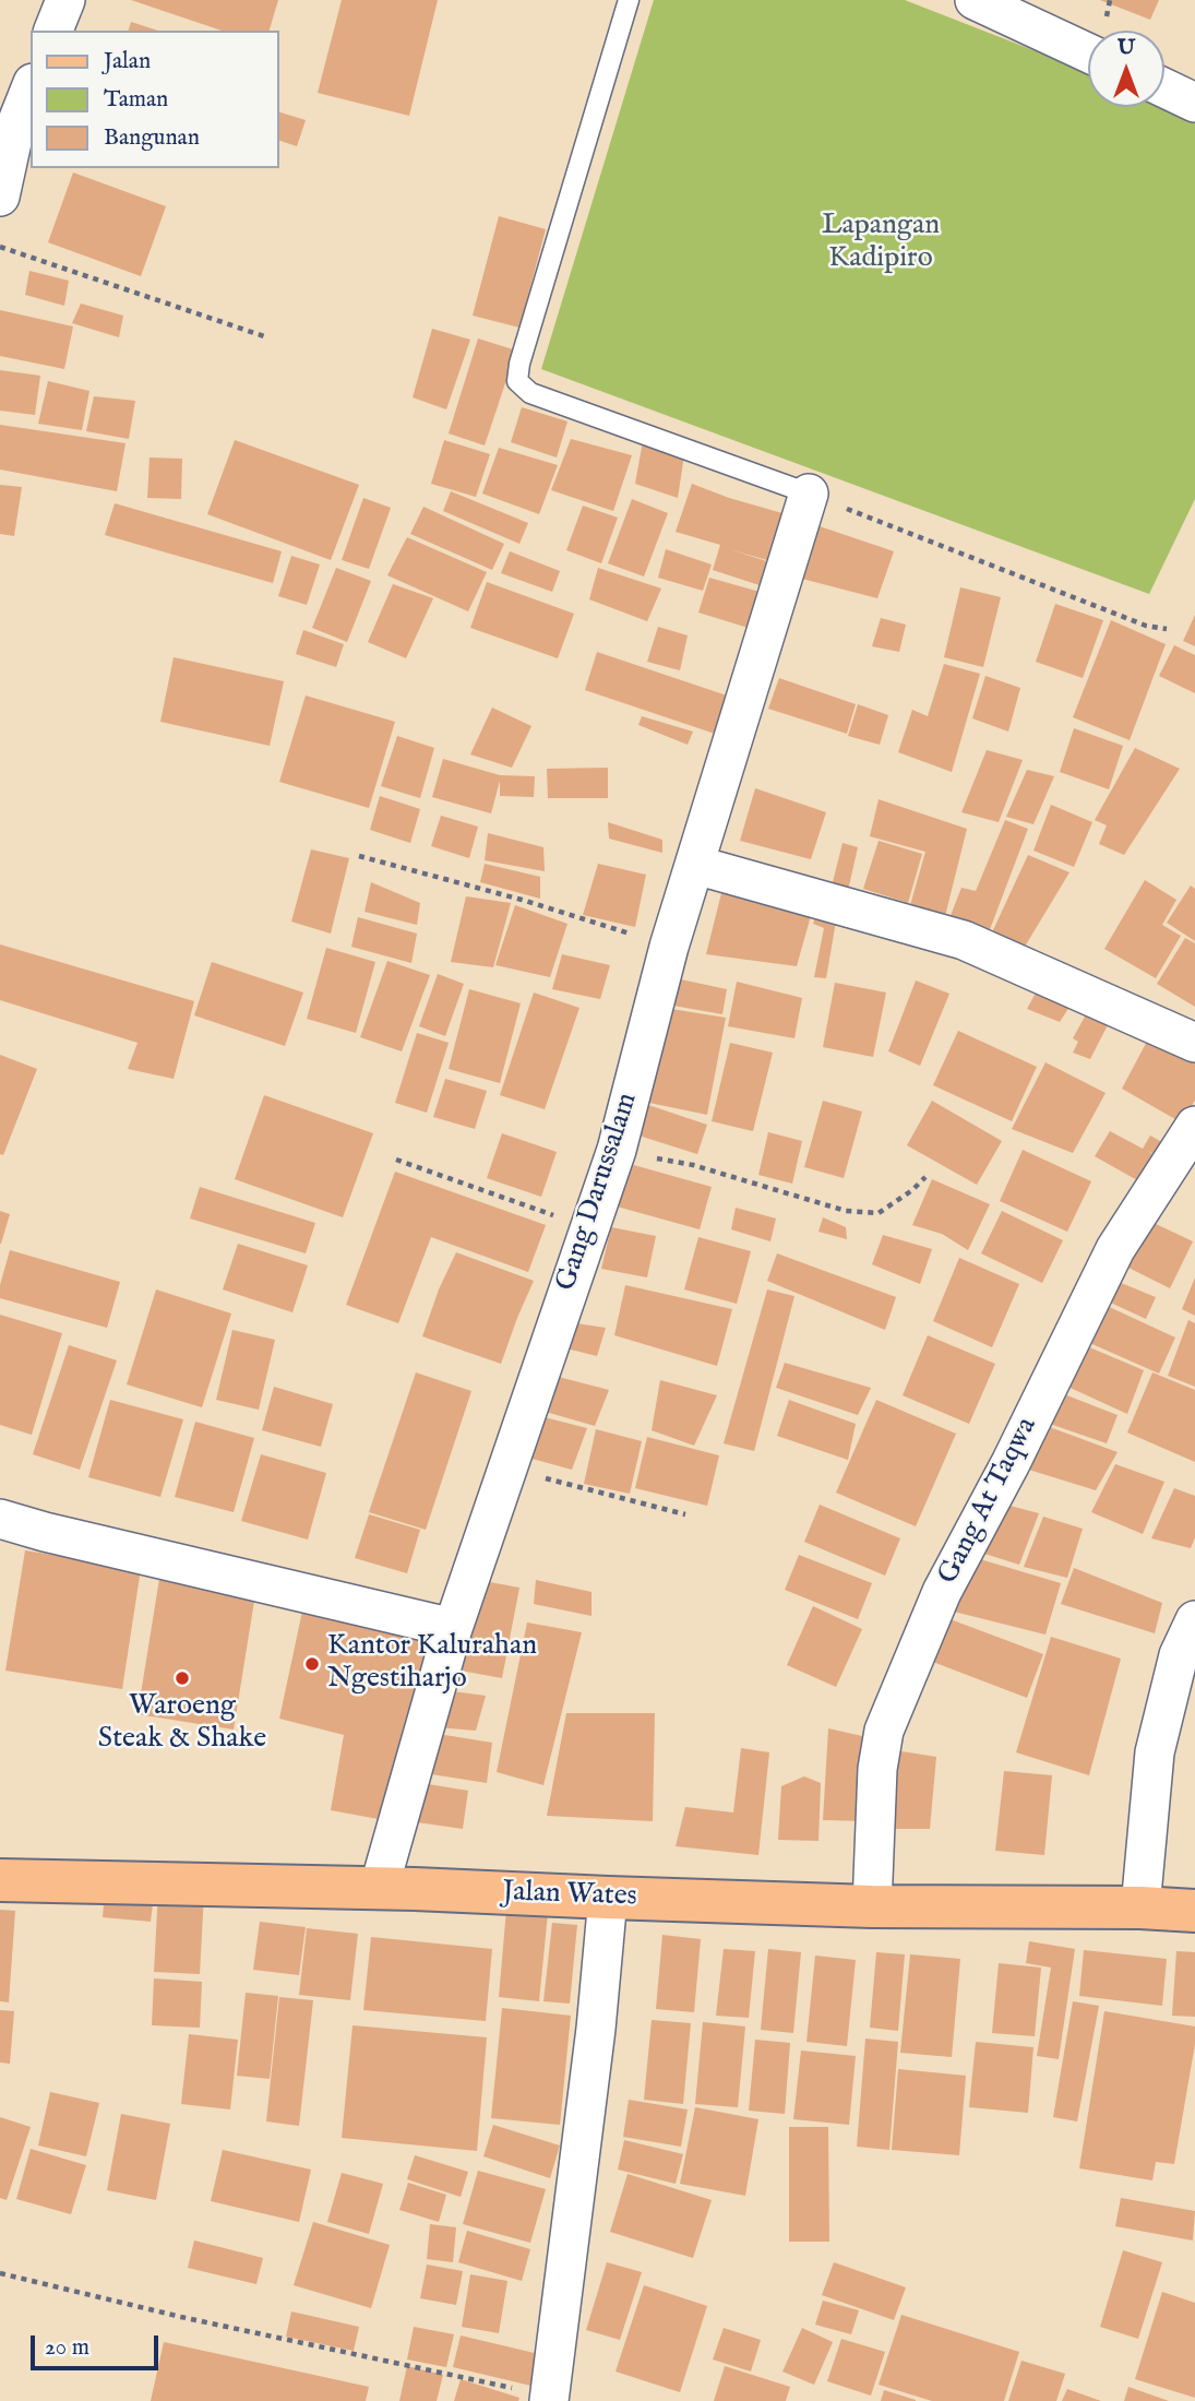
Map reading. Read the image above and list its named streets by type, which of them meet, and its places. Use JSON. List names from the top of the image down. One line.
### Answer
{"streets":{"main road":["Jalan Wates"],"street":["Gang Darussalam","Gang At Taqwa"]},"crossings":[["Gang Darussalam","Jalan Wates"],["Gang At Taqwa","Jalan Wates"]],"parks":["Lapangan Kadipiro"],"places":["Kantor Kalurahan Ngestiharjo","Waroeng Steak & Shake"],"legend":["Jalan","Taman","Bangunan"],"scale_bar":"20 m","north":"top"}
